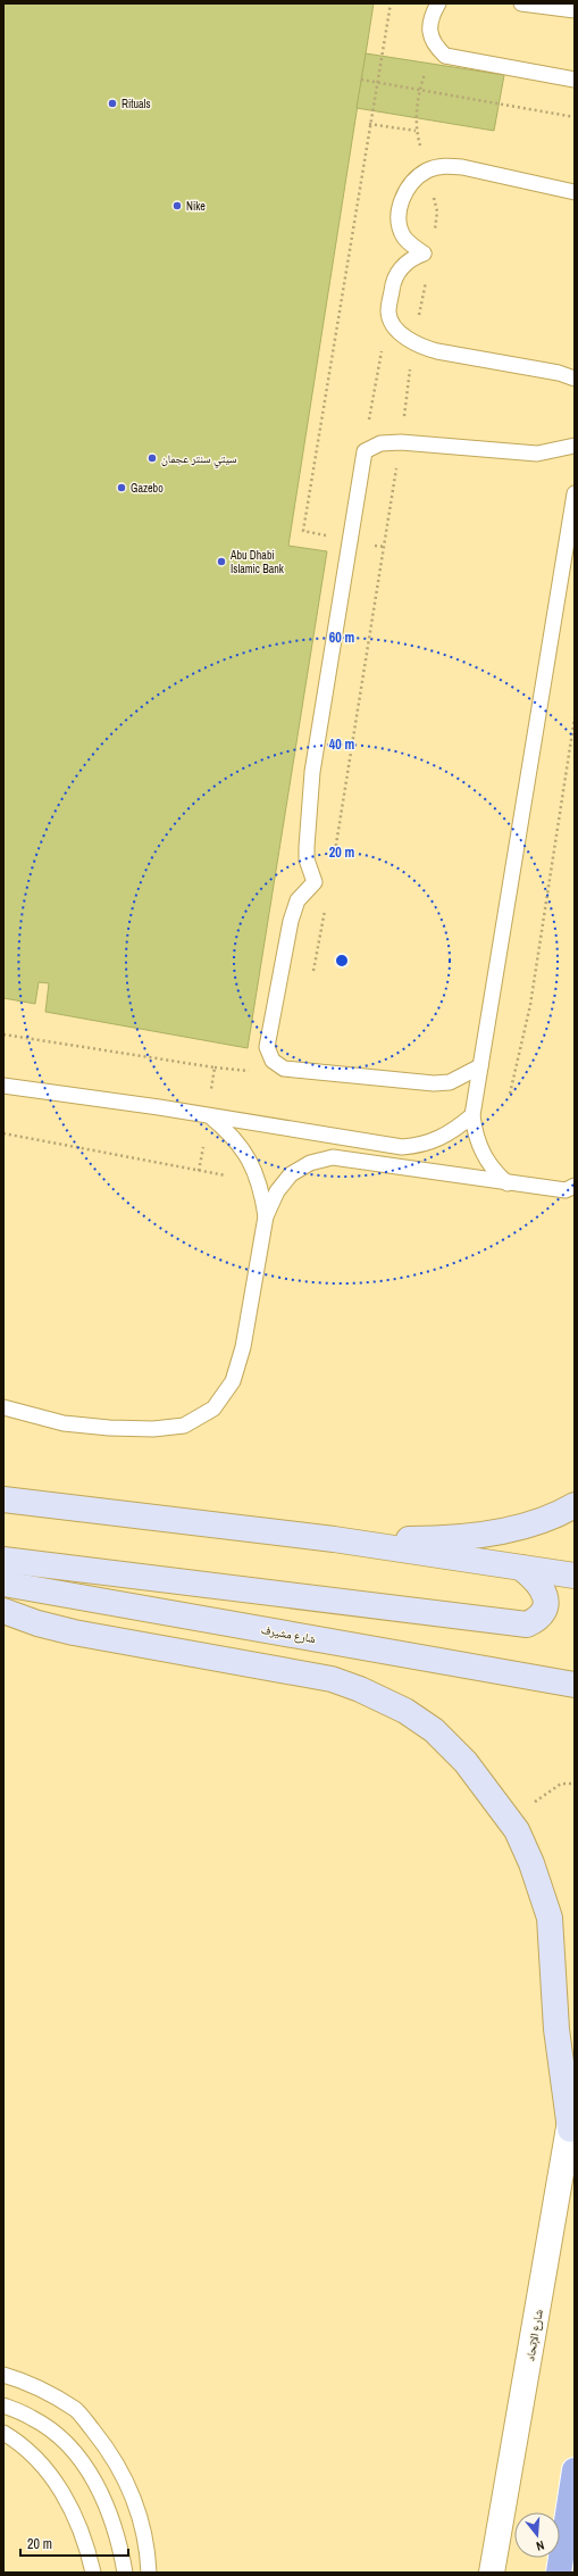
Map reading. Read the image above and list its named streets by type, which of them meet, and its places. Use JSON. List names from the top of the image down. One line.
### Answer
{"streets":{"main road":["شارع مشيرف"],"street":["شارع الإتحاد"]},"places":["Rituals","Nike","سيتي سنتر عجمان","Gazebo","Abu Dhabi Islamic Bank"],"scale_bar":"20 m","north":"bottom","rings":["60 m","40 m","20 m"]}
